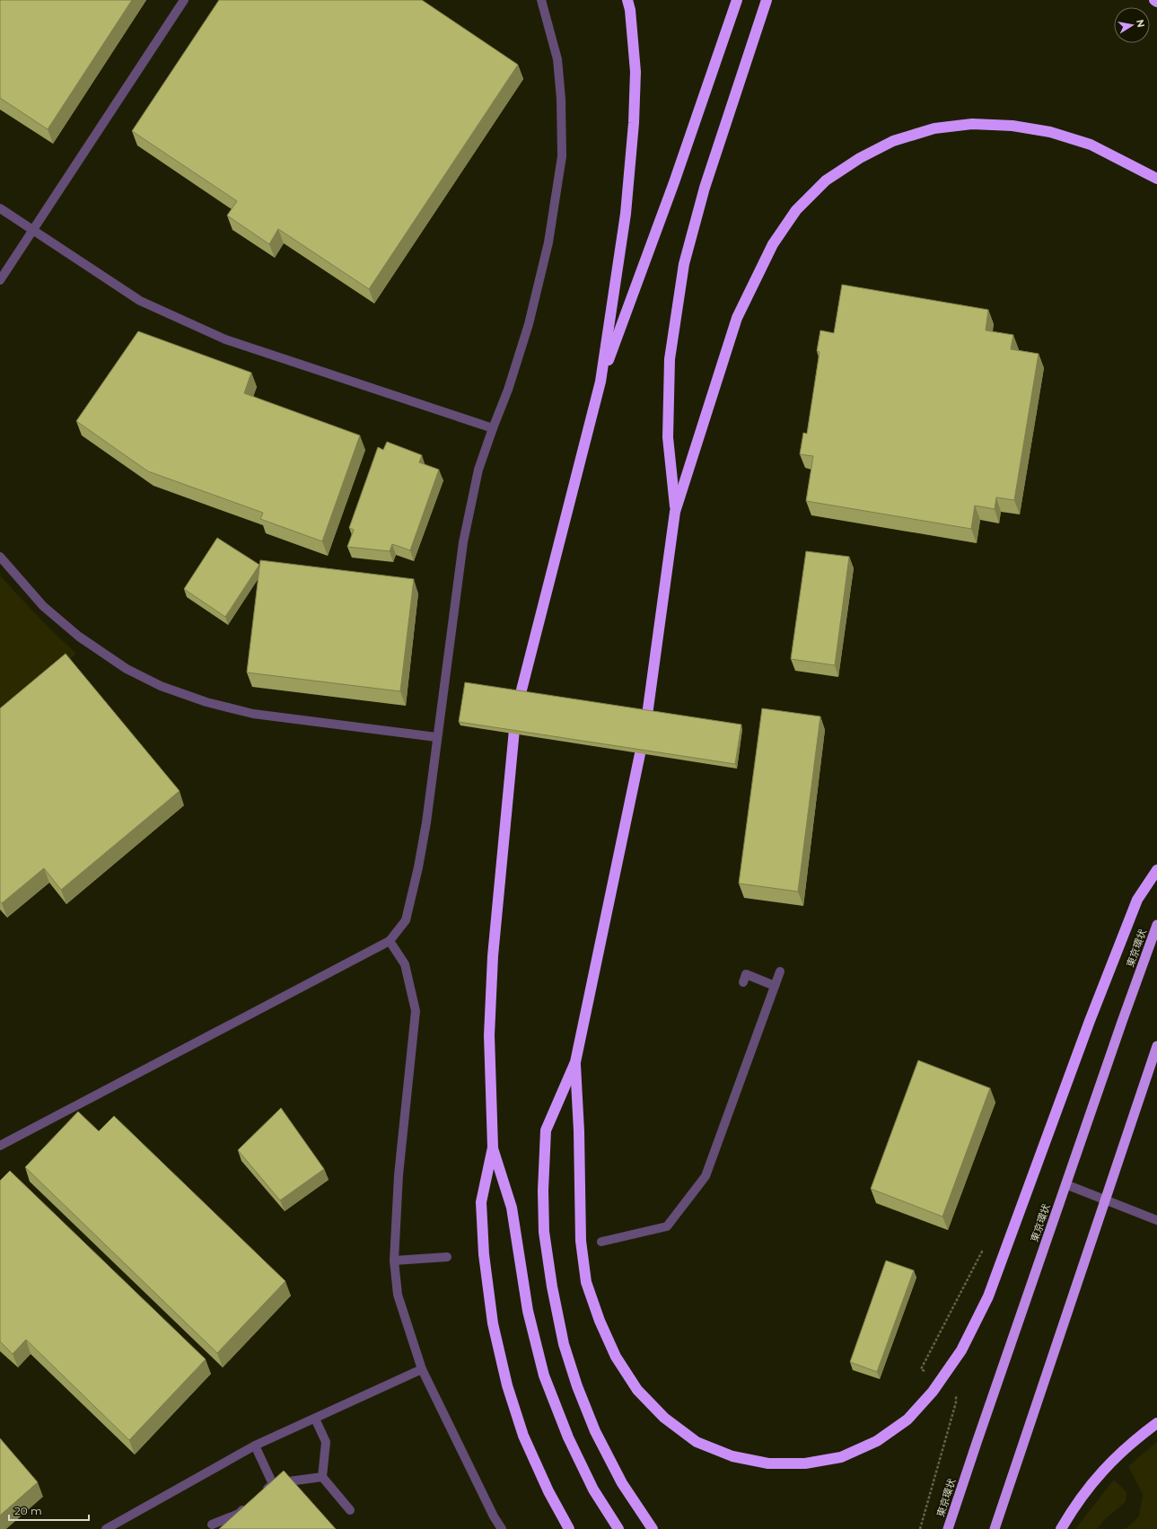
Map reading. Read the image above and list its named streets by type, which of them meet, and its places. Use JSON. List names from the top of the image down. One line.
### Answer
{"streets":{"highway":["東京環状"]},"scale_bar":"20 m","north":"right"}
